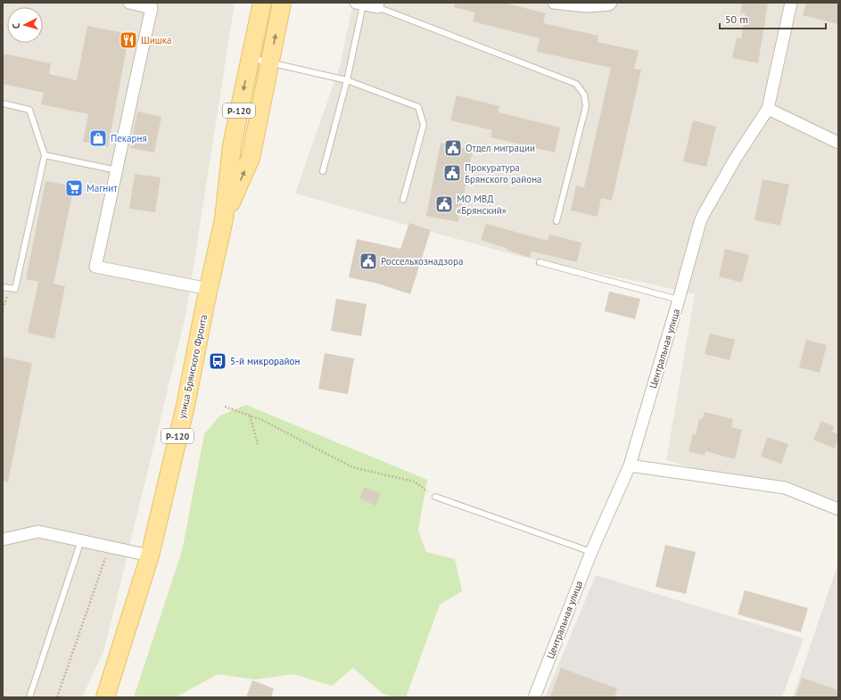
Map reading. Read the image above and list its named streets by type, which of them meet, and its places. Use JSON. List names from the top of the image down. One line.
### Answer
{"streets":{"main road":["Р-120","улица Брянского Фронта"],"street":["Центральная улица"]},"places":{"restaurant":["Шишка"],"shop":["Пекарня"],"public building":["Отдел миграции","Прокуратура Брянского района","МО МВД «Брянский»","Россельхознадзора"],"supermarket":["Магнит"],"bus stop":["5-й микрорайон"]},"scale_bar":"50 m","north":"left"}
